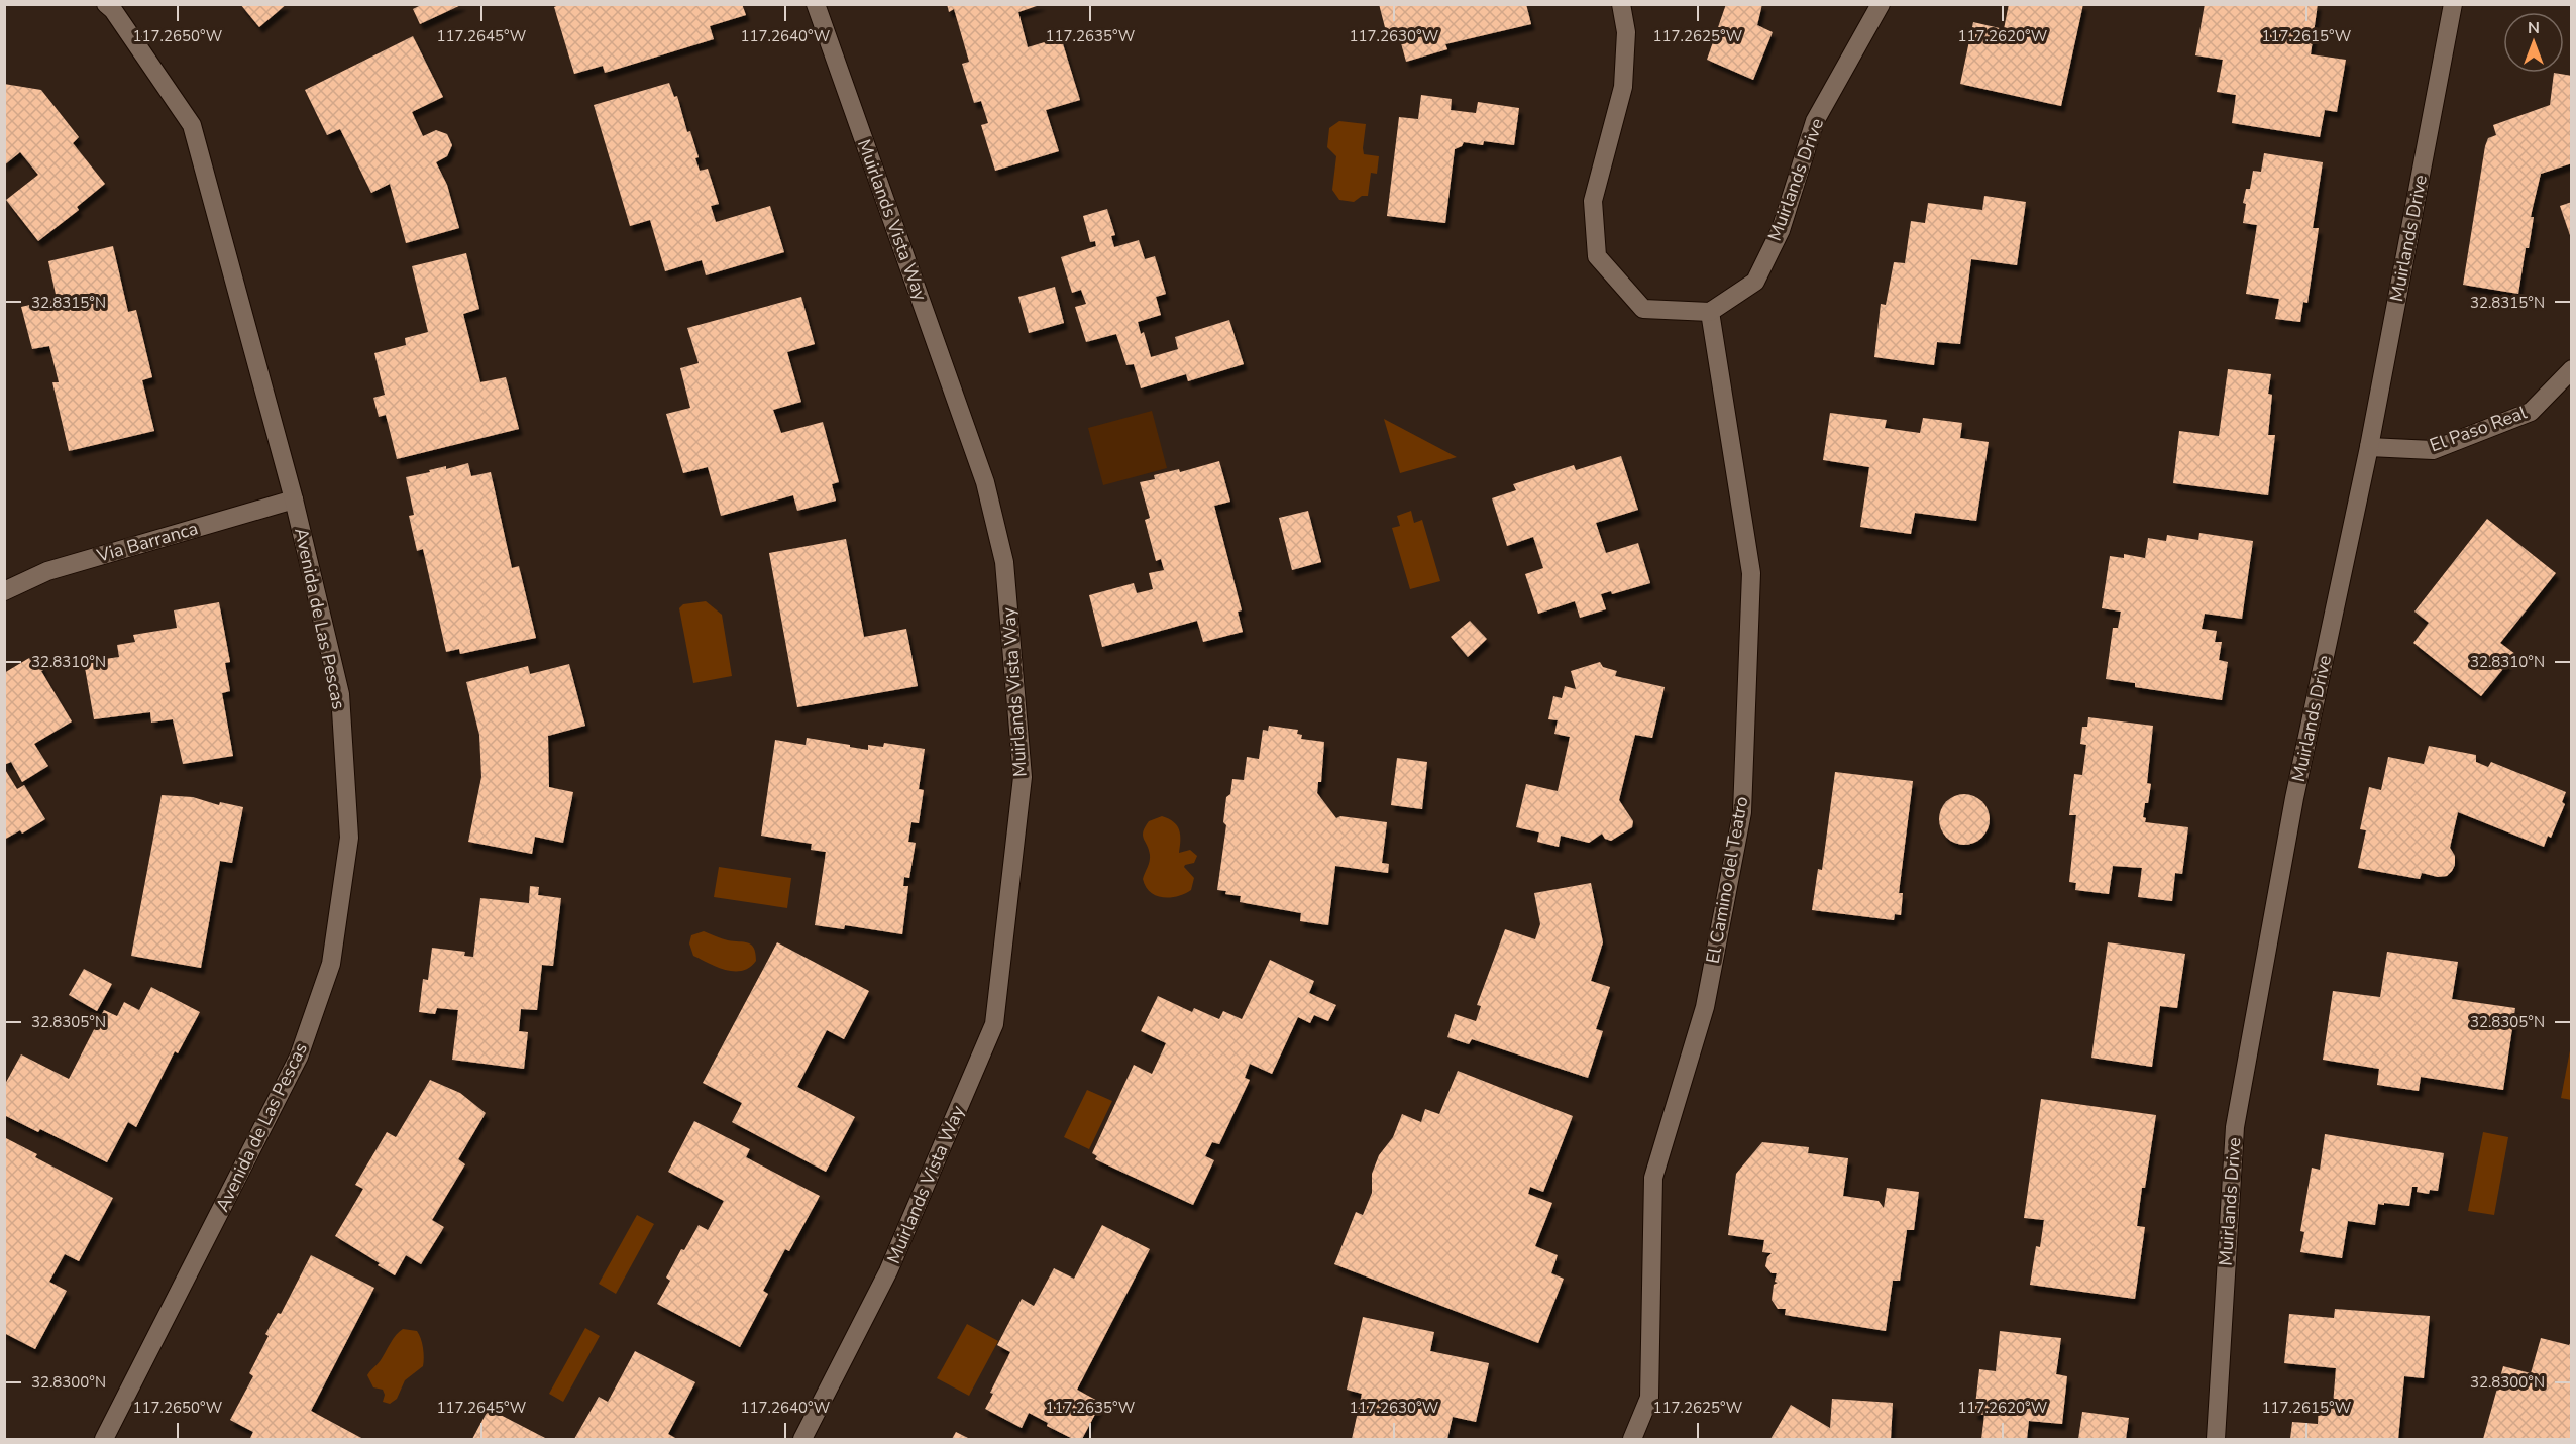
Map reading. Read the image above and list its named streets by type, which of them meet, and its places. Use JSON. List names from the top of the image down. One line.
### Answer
{"streets":{"street":["Muirlands Drive","Muirlands Vista Way","El Paso Real","Via Barranca","Avenida de Las Pescas","El Camino del Teatro"]},"crossings":[["Muirlands Drive","El Paso Real"],["Muirlands Drive","El Camino del Teatro"],["Via Barranca","Avenida de Las Pescas"]],"north":"top","coordinates":["117.2650°W","117.2645°W","117.2640°W","117.2635°W","117.2630°W","117.2625°W","117.2620°W","117.2615°W","32.8315°N","32.8310°N","32.8305°N","32.8300°N"]}
